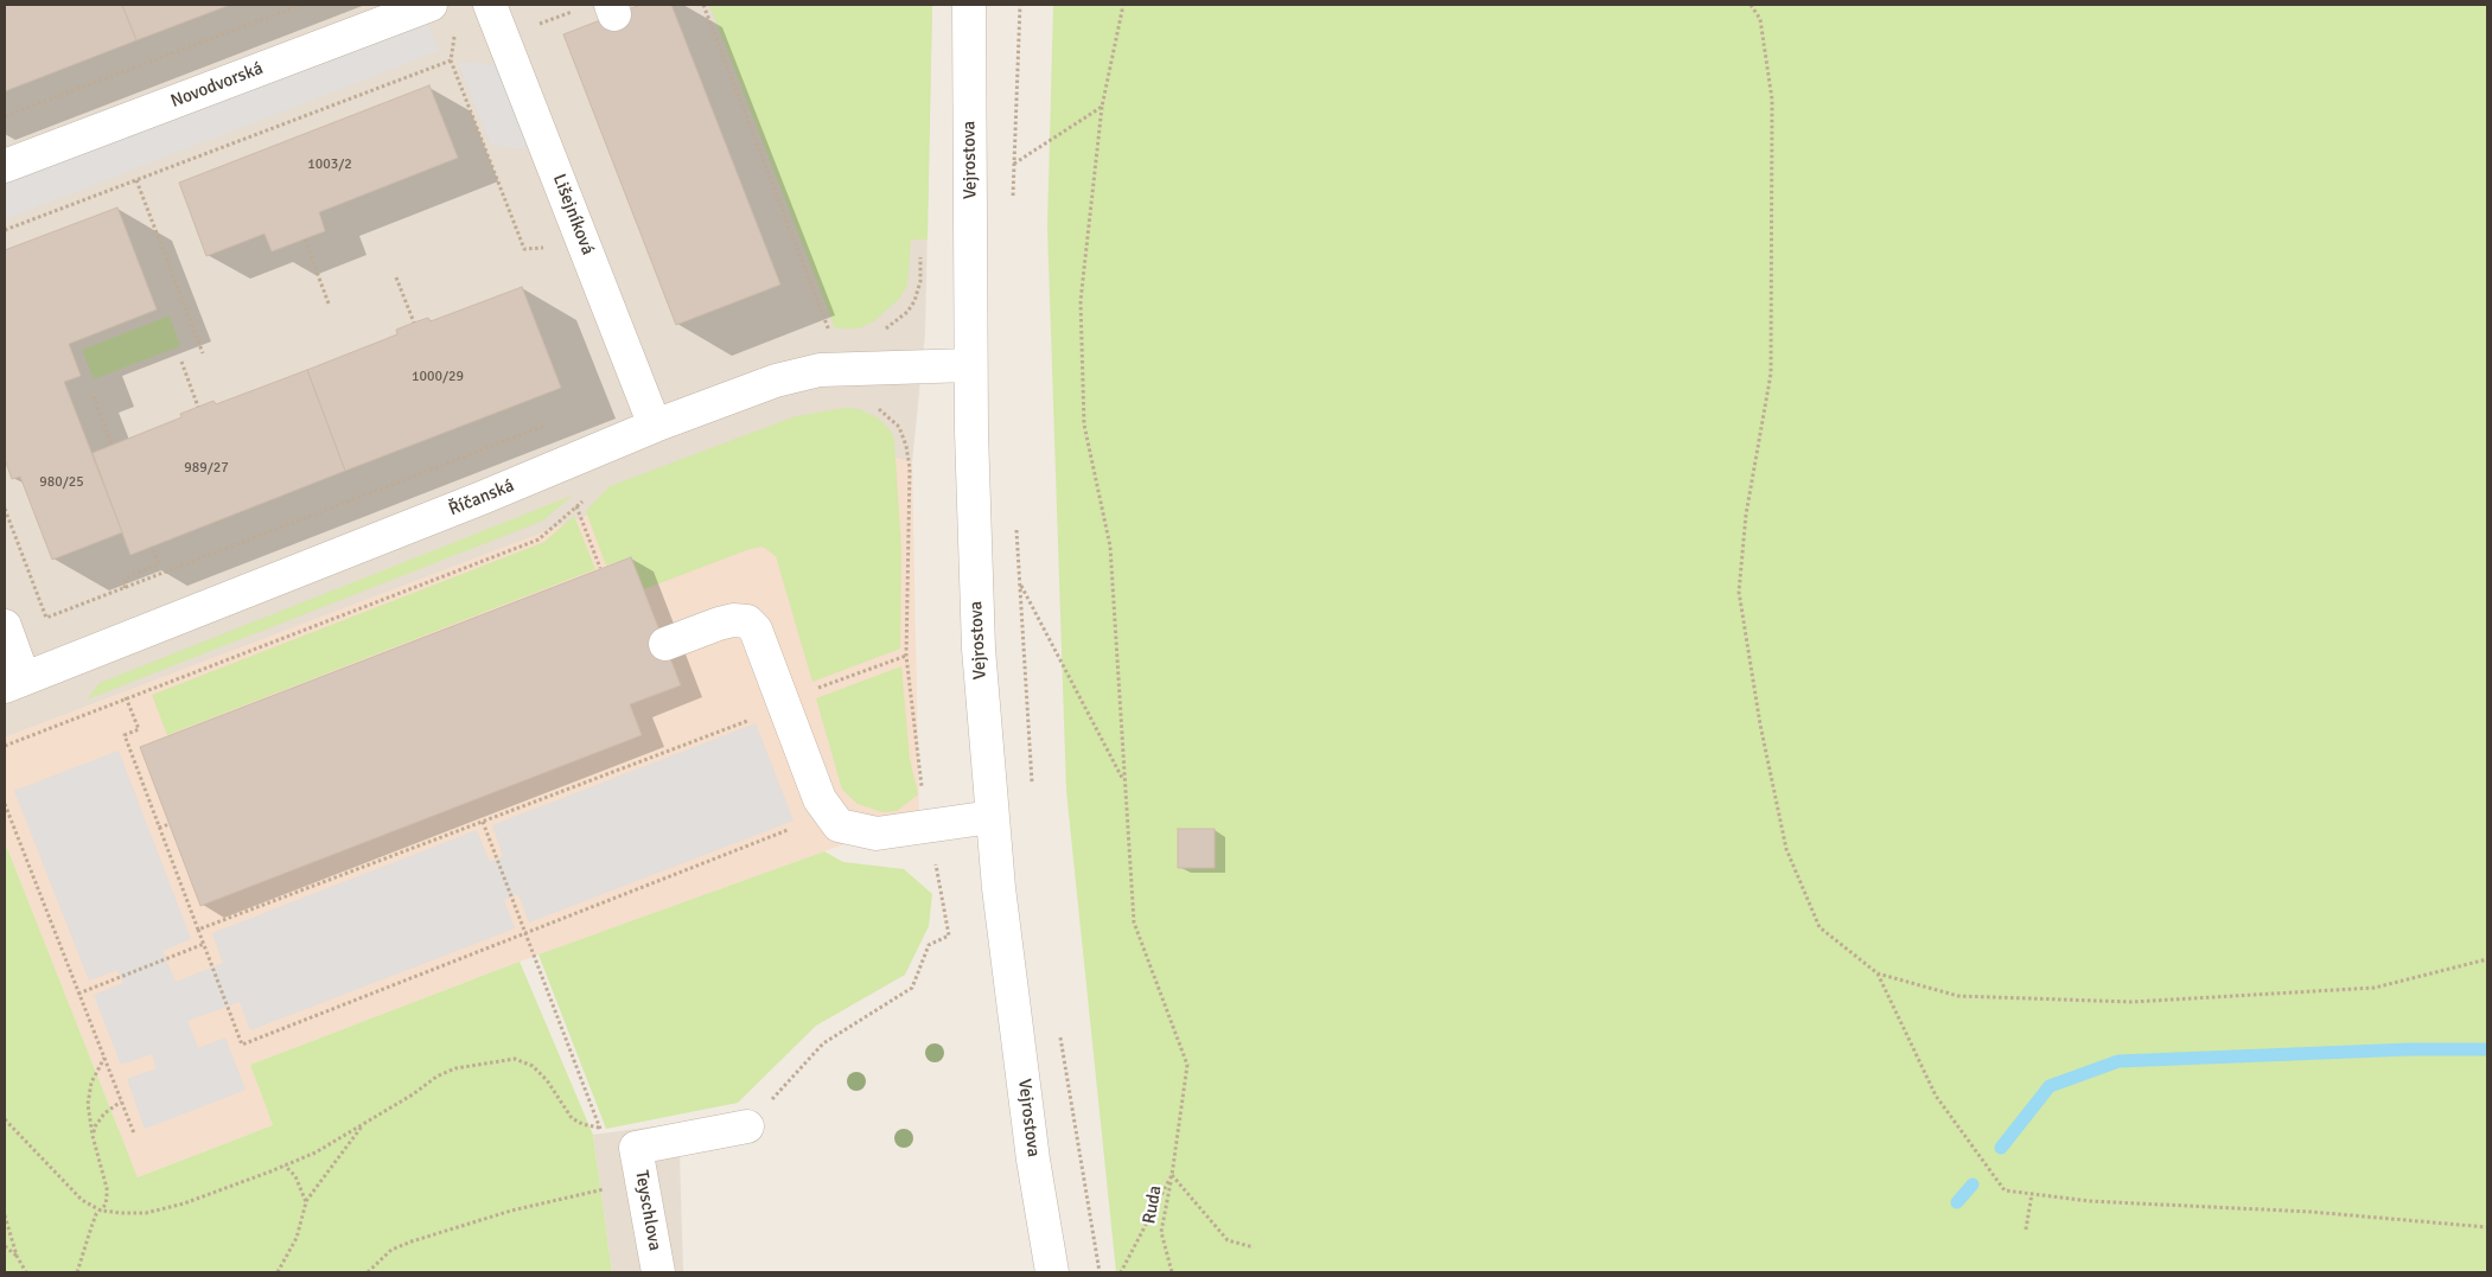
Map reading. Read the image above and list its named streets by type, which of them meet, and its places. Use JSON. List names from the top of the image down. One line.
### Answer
{"streets":{"street":["Novodvorská","Vejrostova","Lišejníková","Říčanská","Teyschlova"],"path":["Ruda"]},"crossings":[["Vejrostova","Říčanská"],["Lišejníková","Říčanská"]],"house_numbers":["1003/2","1000/29","989/27","980/25"]}
